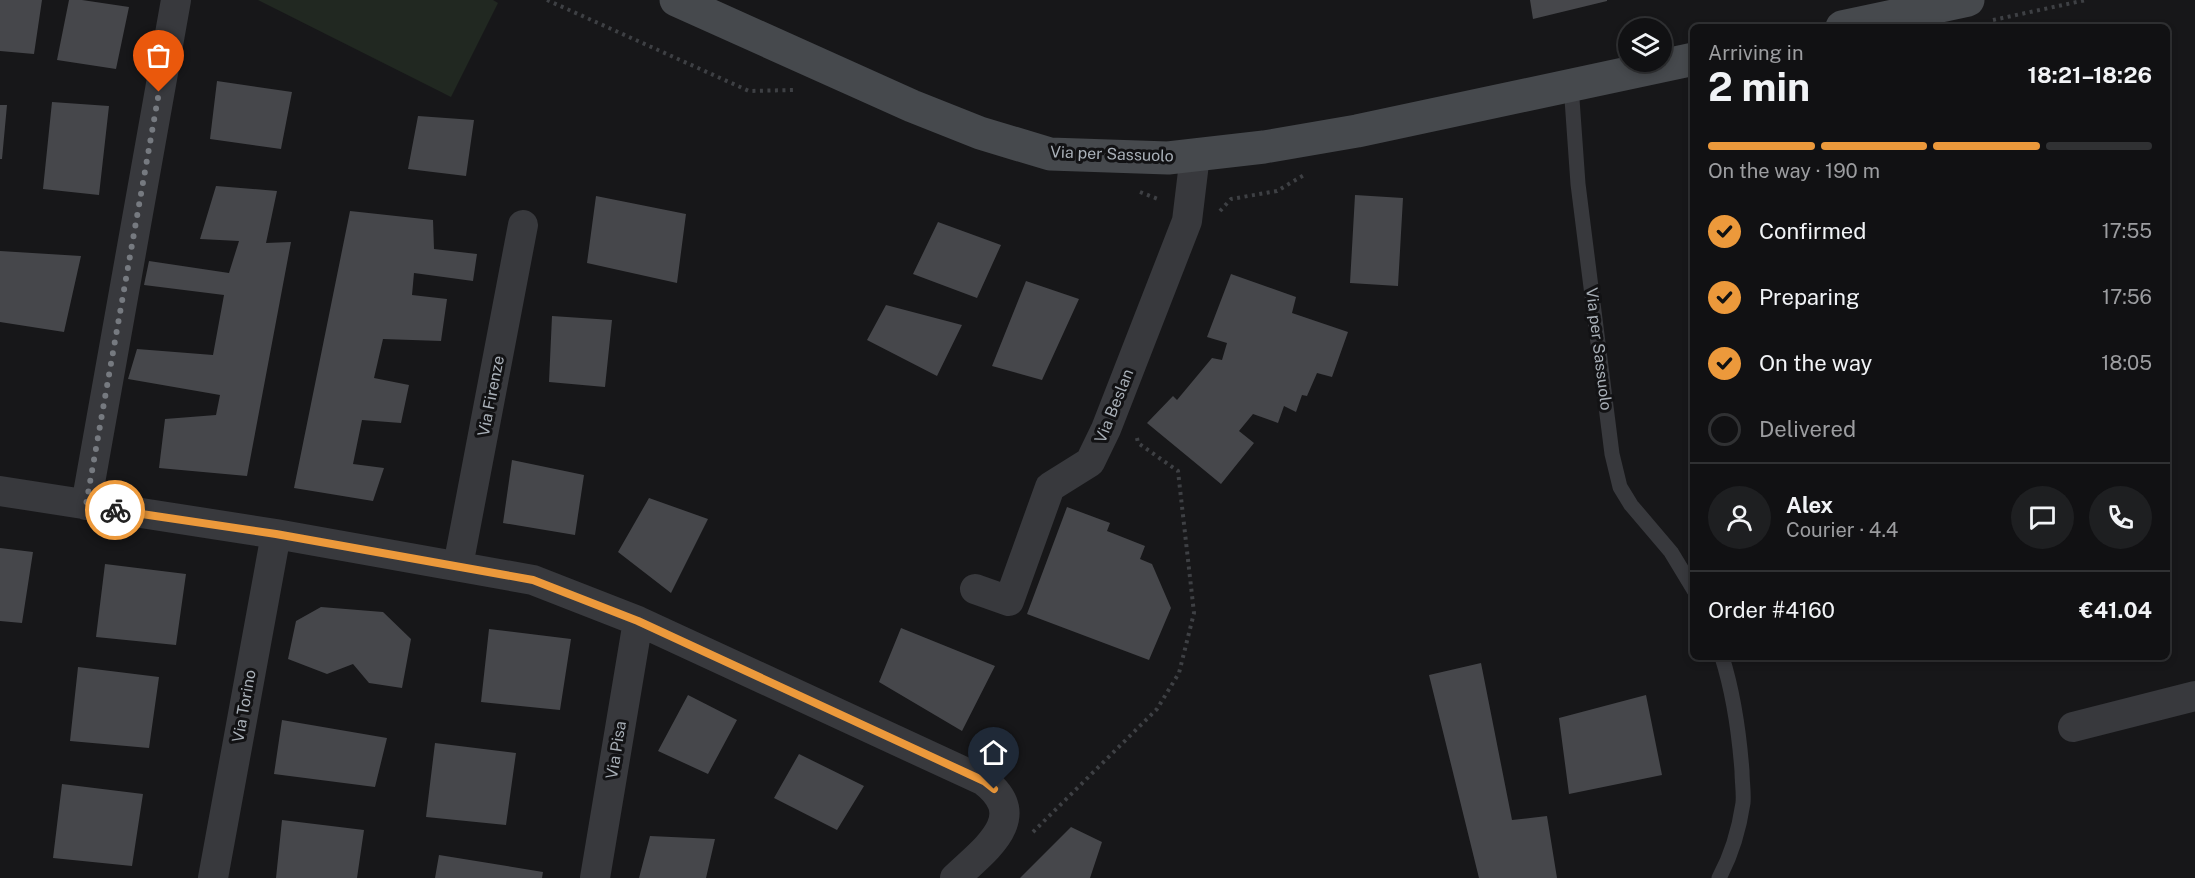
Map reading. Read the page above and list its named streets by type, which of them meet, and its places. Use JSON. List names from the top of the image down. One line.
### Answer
{"streets":{"main road":["Via per Sassuolo"],"street":["Via Firenze","Via Beslan","Via Torino","Via Pisa"]},"crossings":[["Via per Sassuolo","Via Beslan"]],"page":{"heading":["2 min","Arriving in","18:21–18:26"],"panel":["Alex","Courier · 4.4","Order #4160","€41.04"],"bar":"On the way · 190 m","list":[["Confirmed","17:55"],["Preparing","17:56"],["On the way","18:05"],"Delivered"]}}
